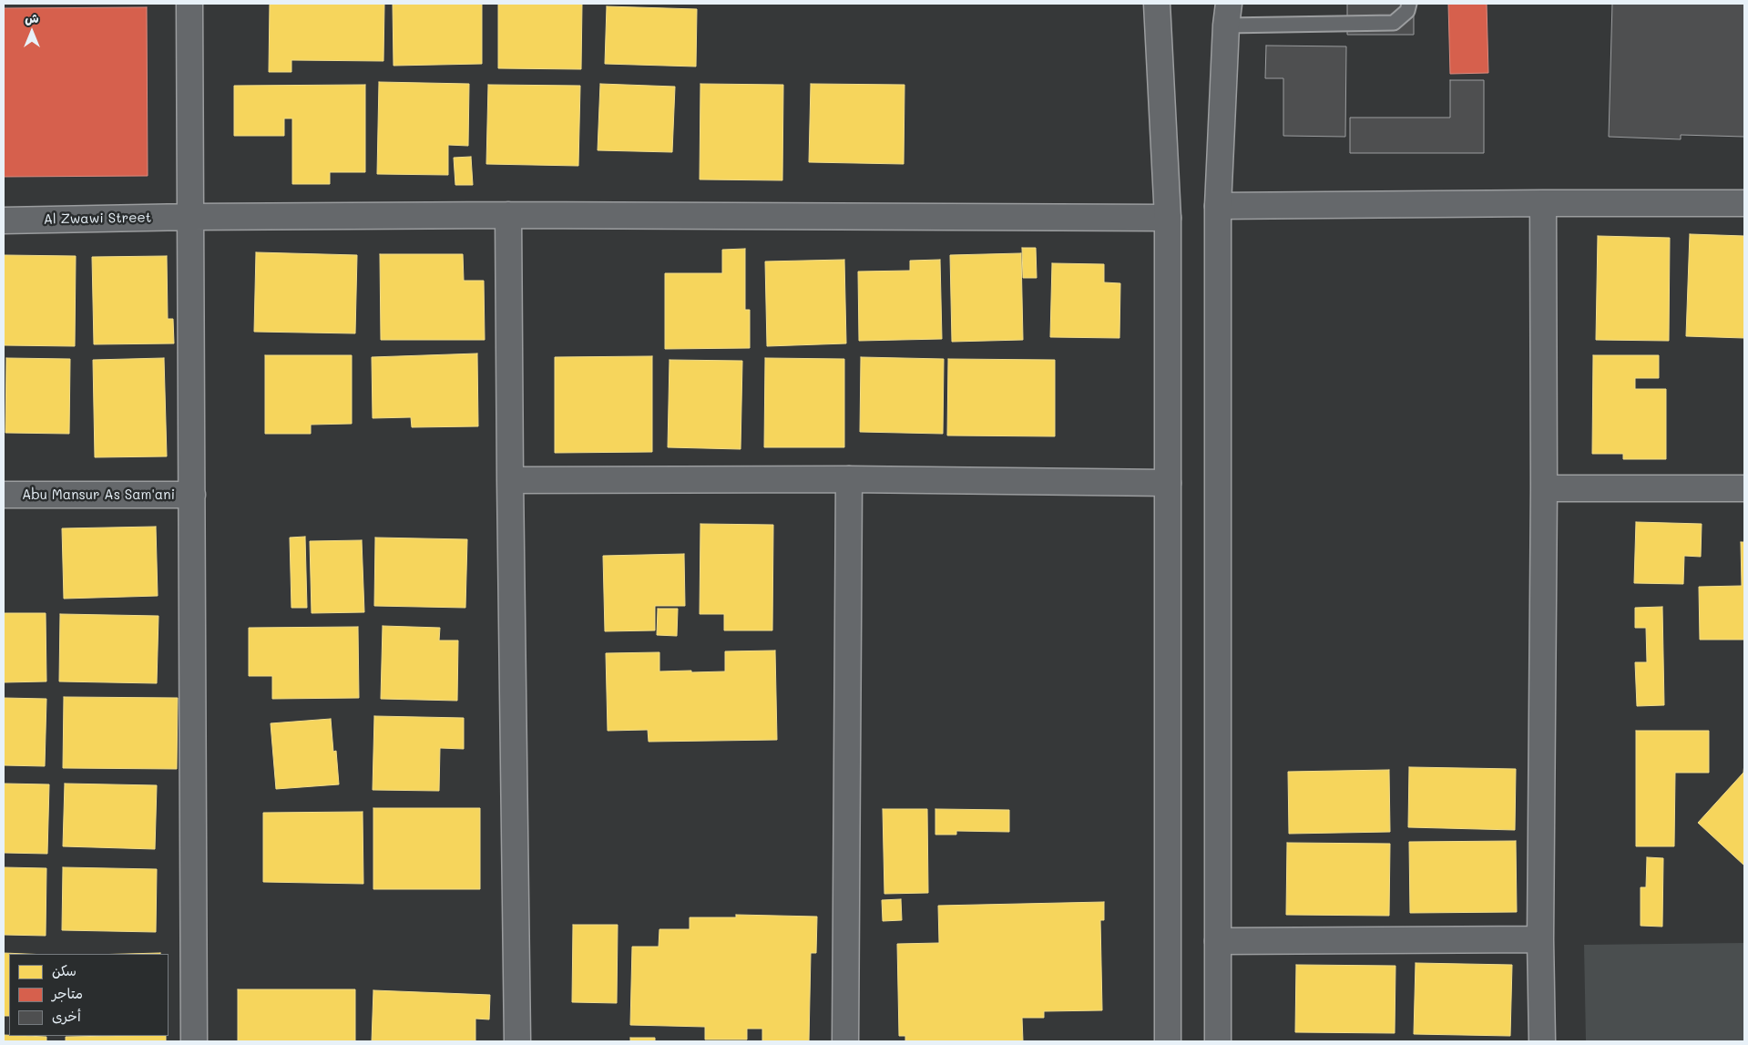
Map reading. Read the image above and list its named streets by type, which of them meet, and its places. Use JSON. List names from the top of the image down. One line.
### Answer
{"streets":{"street":["Al Zwawi Street","Abu Mansur As Sam'ani"]},"legend":["سكن","متاجر","أخرى"],"north":"top"}
